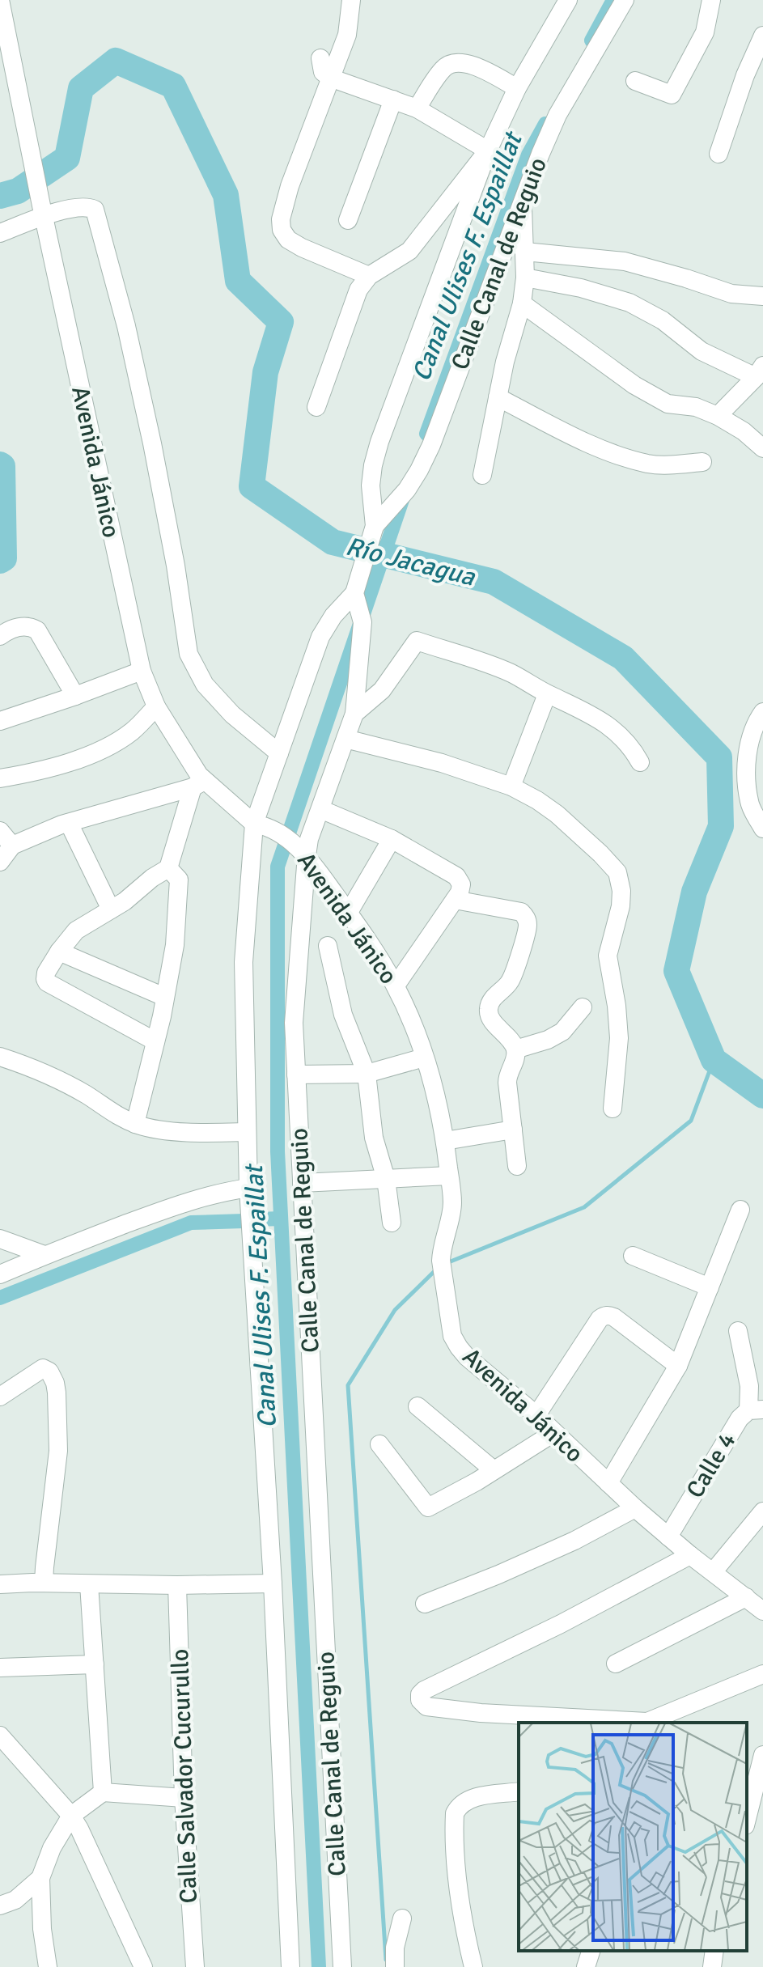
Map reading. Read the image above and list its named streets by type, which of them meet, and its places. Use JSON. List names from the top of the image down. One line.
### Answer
{"streets":{"street":["Calle Canal de Reguio","Avenida Jánico","Calle 4","Calle Salvador Cucurullo"]},"crossings":[["Calle Canal de Reguio","Avenida Jánico"],["Avenida Jánico","Calle 4"]],"water":["Canal Ulises F. Espaillat","Río Jacagua"]}
